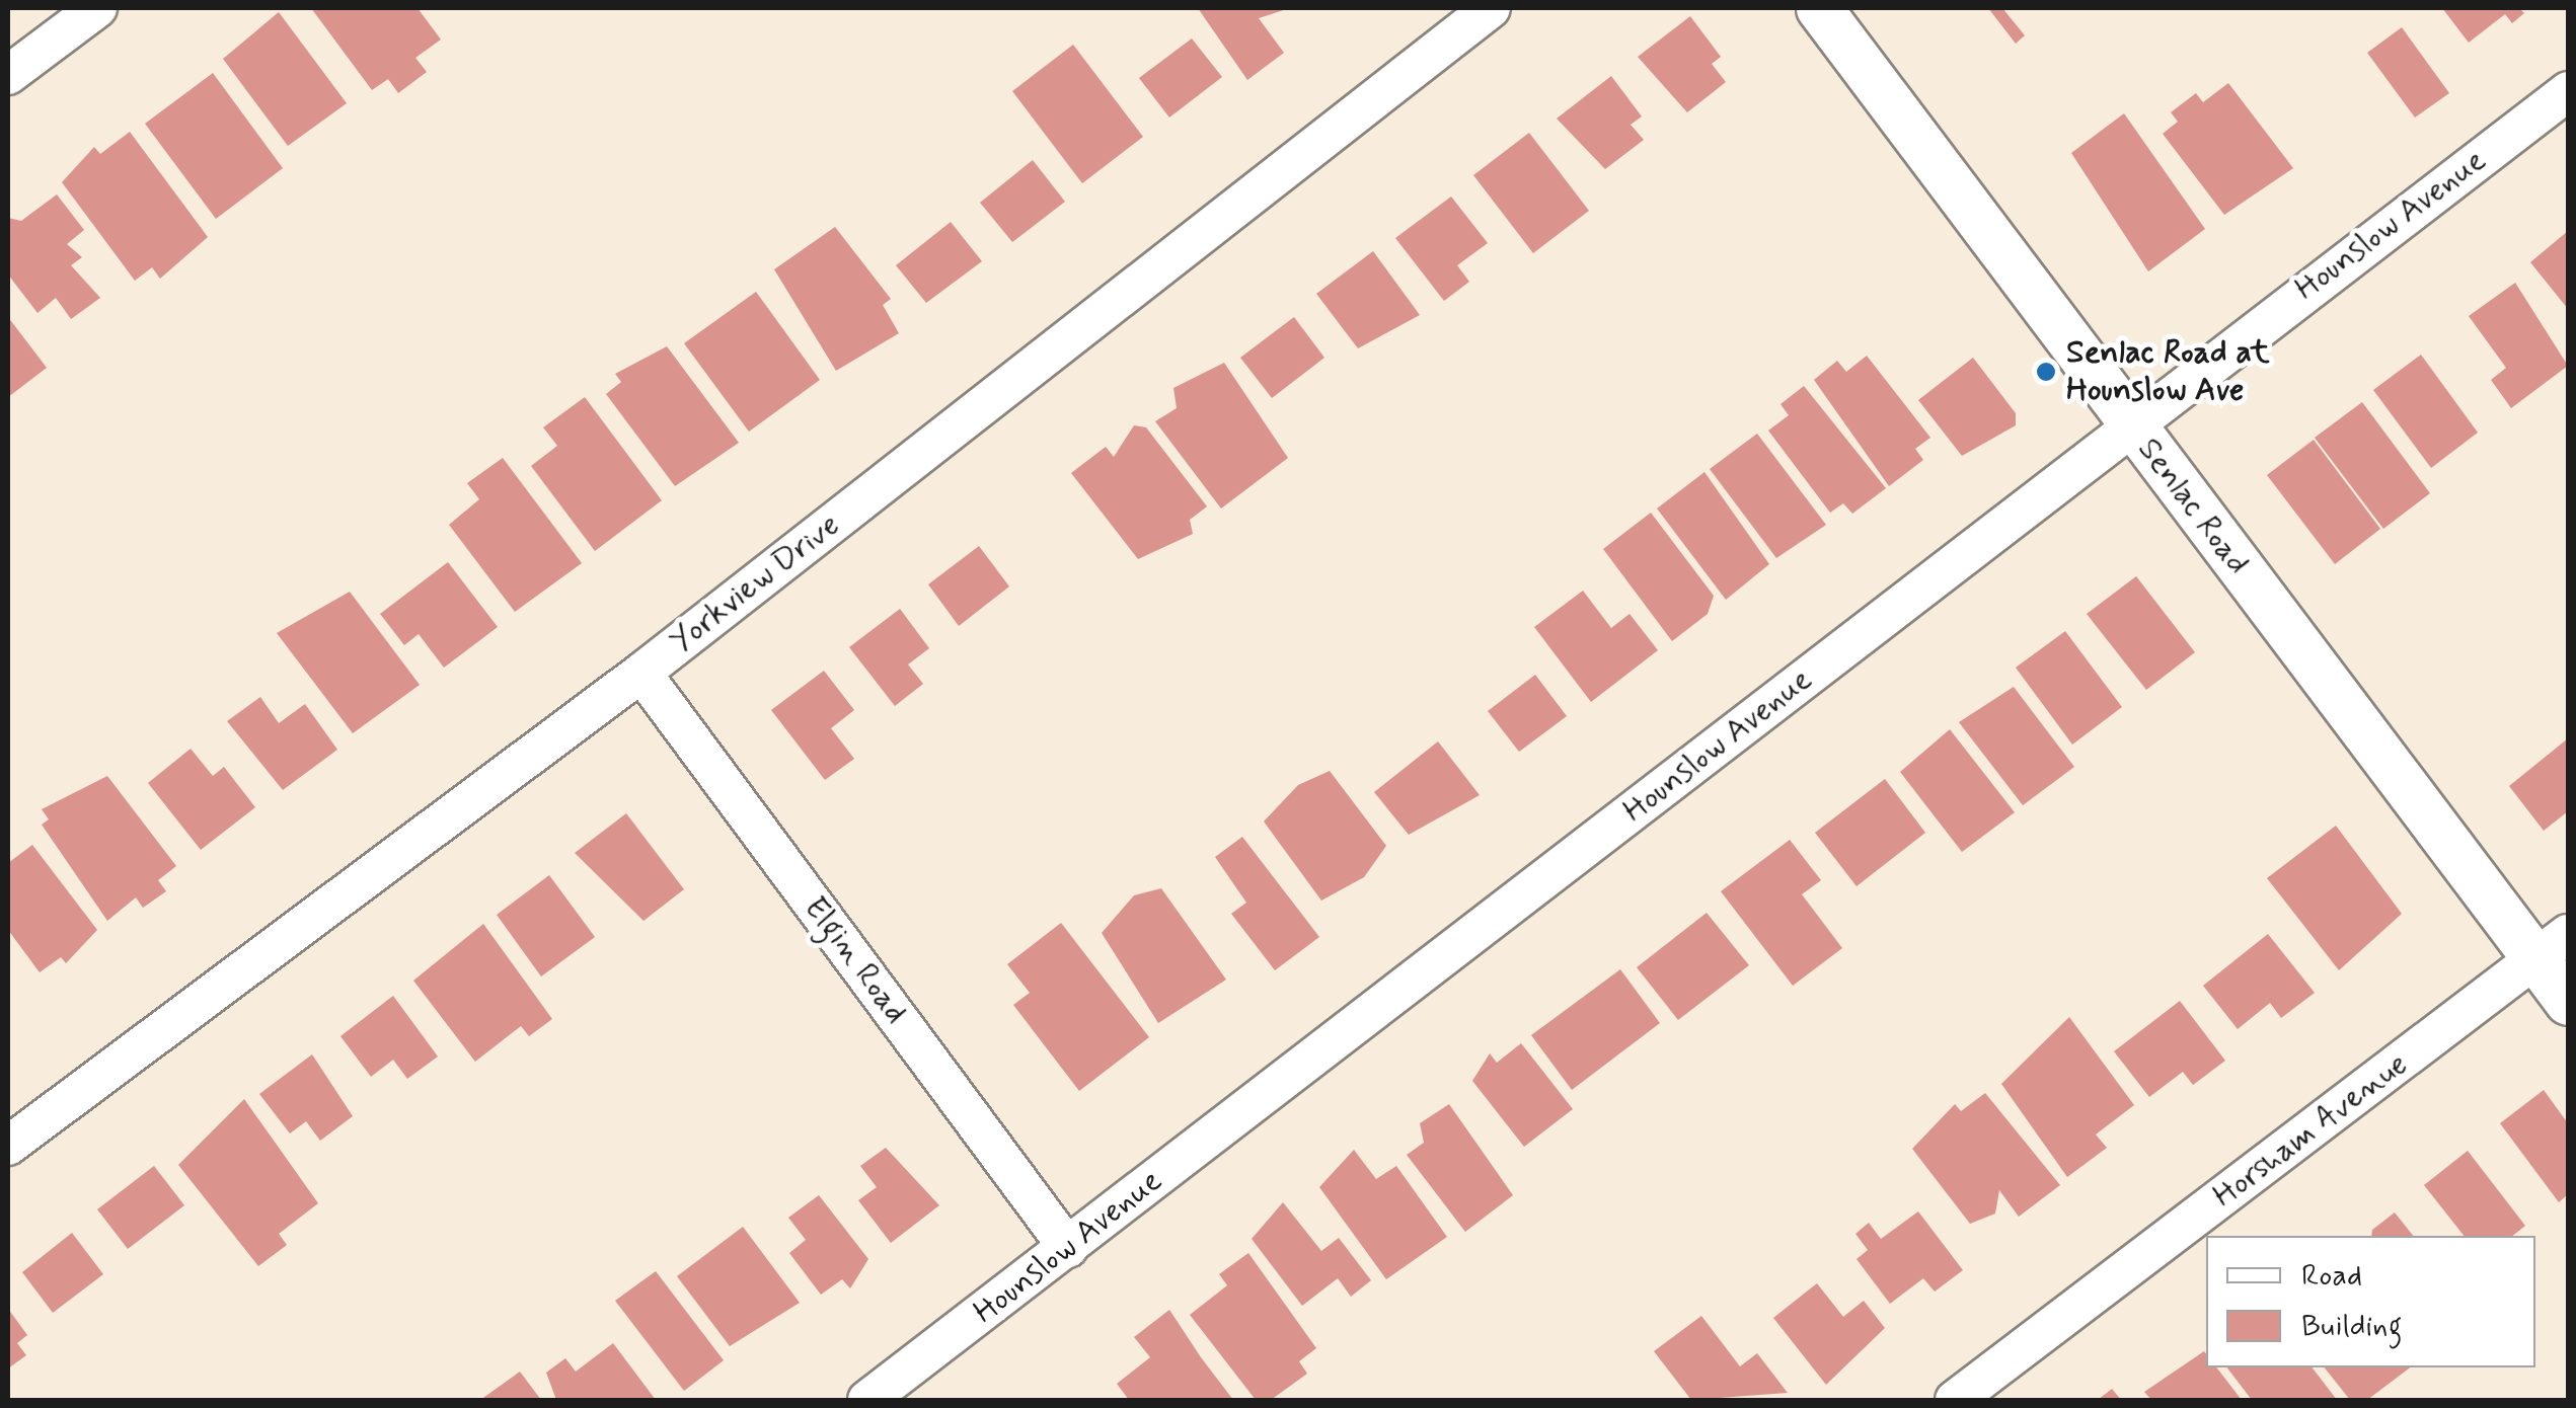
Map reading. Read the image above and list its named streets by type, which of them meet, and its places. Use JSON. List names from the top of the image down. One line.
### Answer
{"streets":{"street":["Hounslow Avenue","Senlac Road","Yorkview Drive","Elgin Road","Horsham Avenue"]},"crossings":[["Hounslow Avenue","Senlac Road"],["Hounslow Avenue","Elgin Road"],["Senlac Road","Horsham Avenue"],["Yorkview Drive","Elgin Road"]],"places":["Senlac Road at Hounslow Ave"],"legend":["Road","Building"]}
